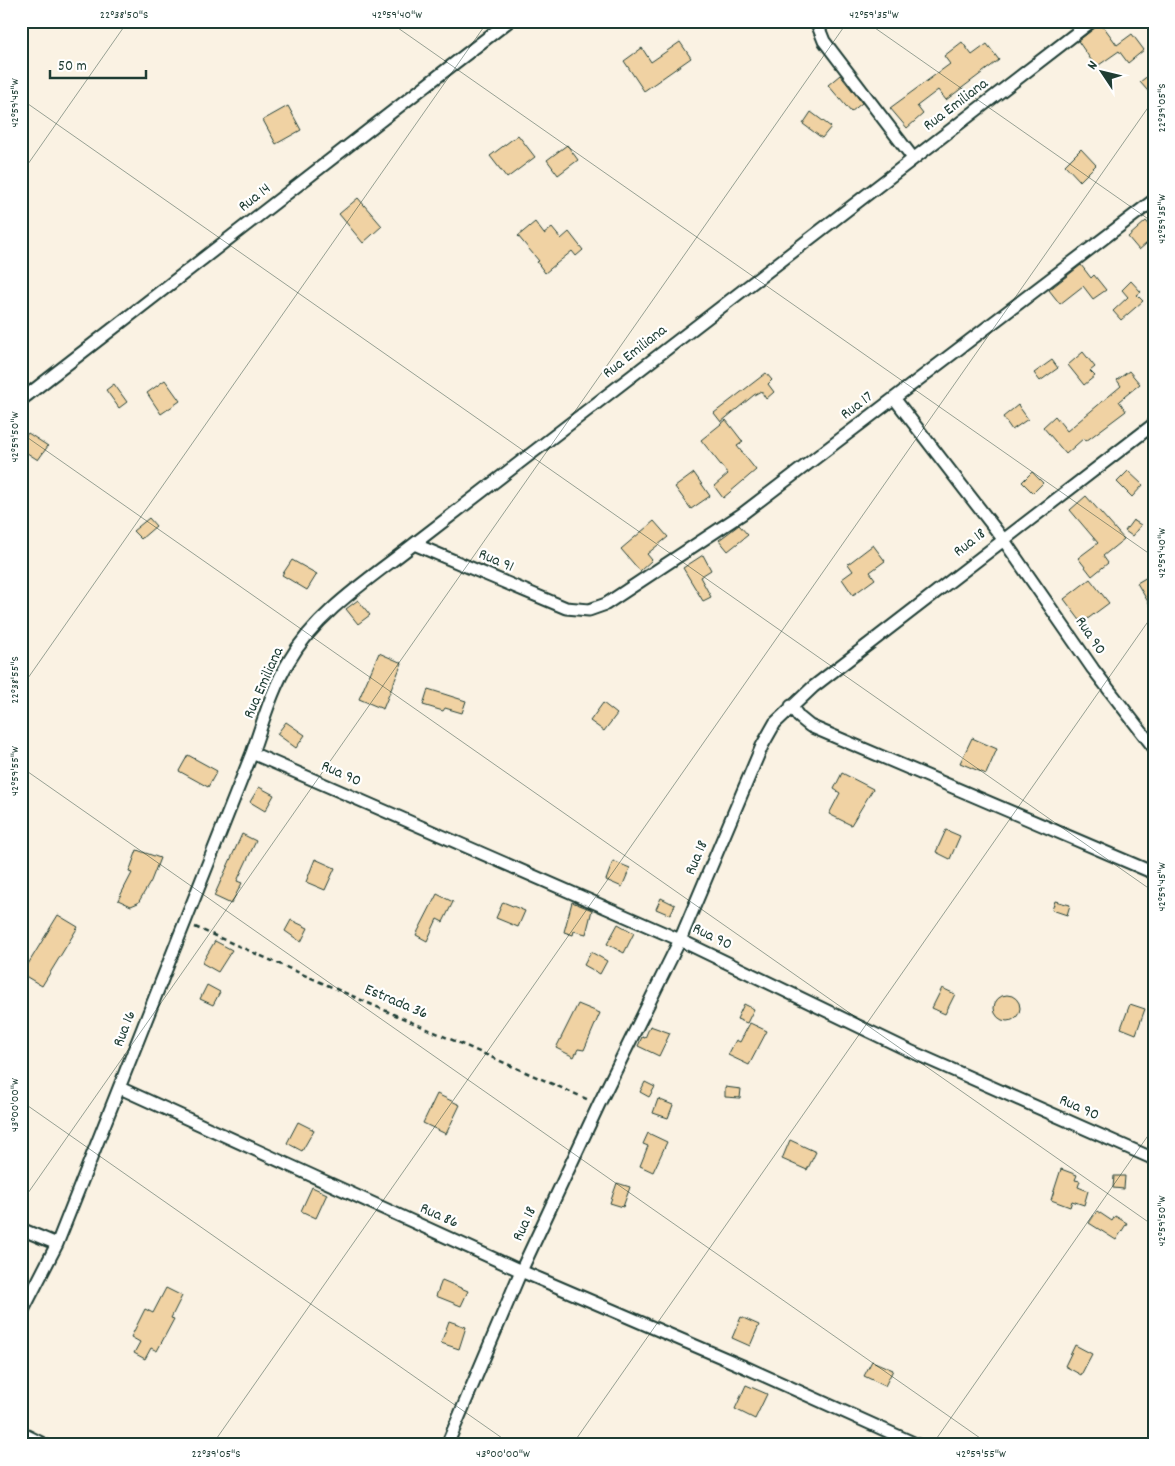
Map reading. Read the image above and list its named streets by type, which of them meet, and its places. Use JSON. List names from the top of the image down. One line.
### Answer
{"streets":{"street":["Rua Emiliana","Rua 14","Rua 17","Rua 18","Rua 91","Rua 90","Rua 16","Rua 86"],"path":["Estrada 36"]},"crossings":[["Rua Emiliana","Rua 91"],["Rua Emiliana","Rua 90"],["Rua Emiliana","Rua 16"],["Rua 17","Rua 91"],["Rua 17","Rua 90"],["Rua 18","Rua 90"],["Rua 18","Estrada 36"],["Rua 18","Rua 86"],["Rua 90","Rua 16"],["Estrada 36","Rua 16"],["Rua 16","Rua 86"]],"scale_bar":"50 m","north":"top left","coordinates":["22°38'50\"S","42°59'40\"W","42°59'35\"W","42°59'45\"W","22°39'05\"S","42°59'50\"W","22°38'55\"S","42°59'55\"W","43°00'00\"W"]}
